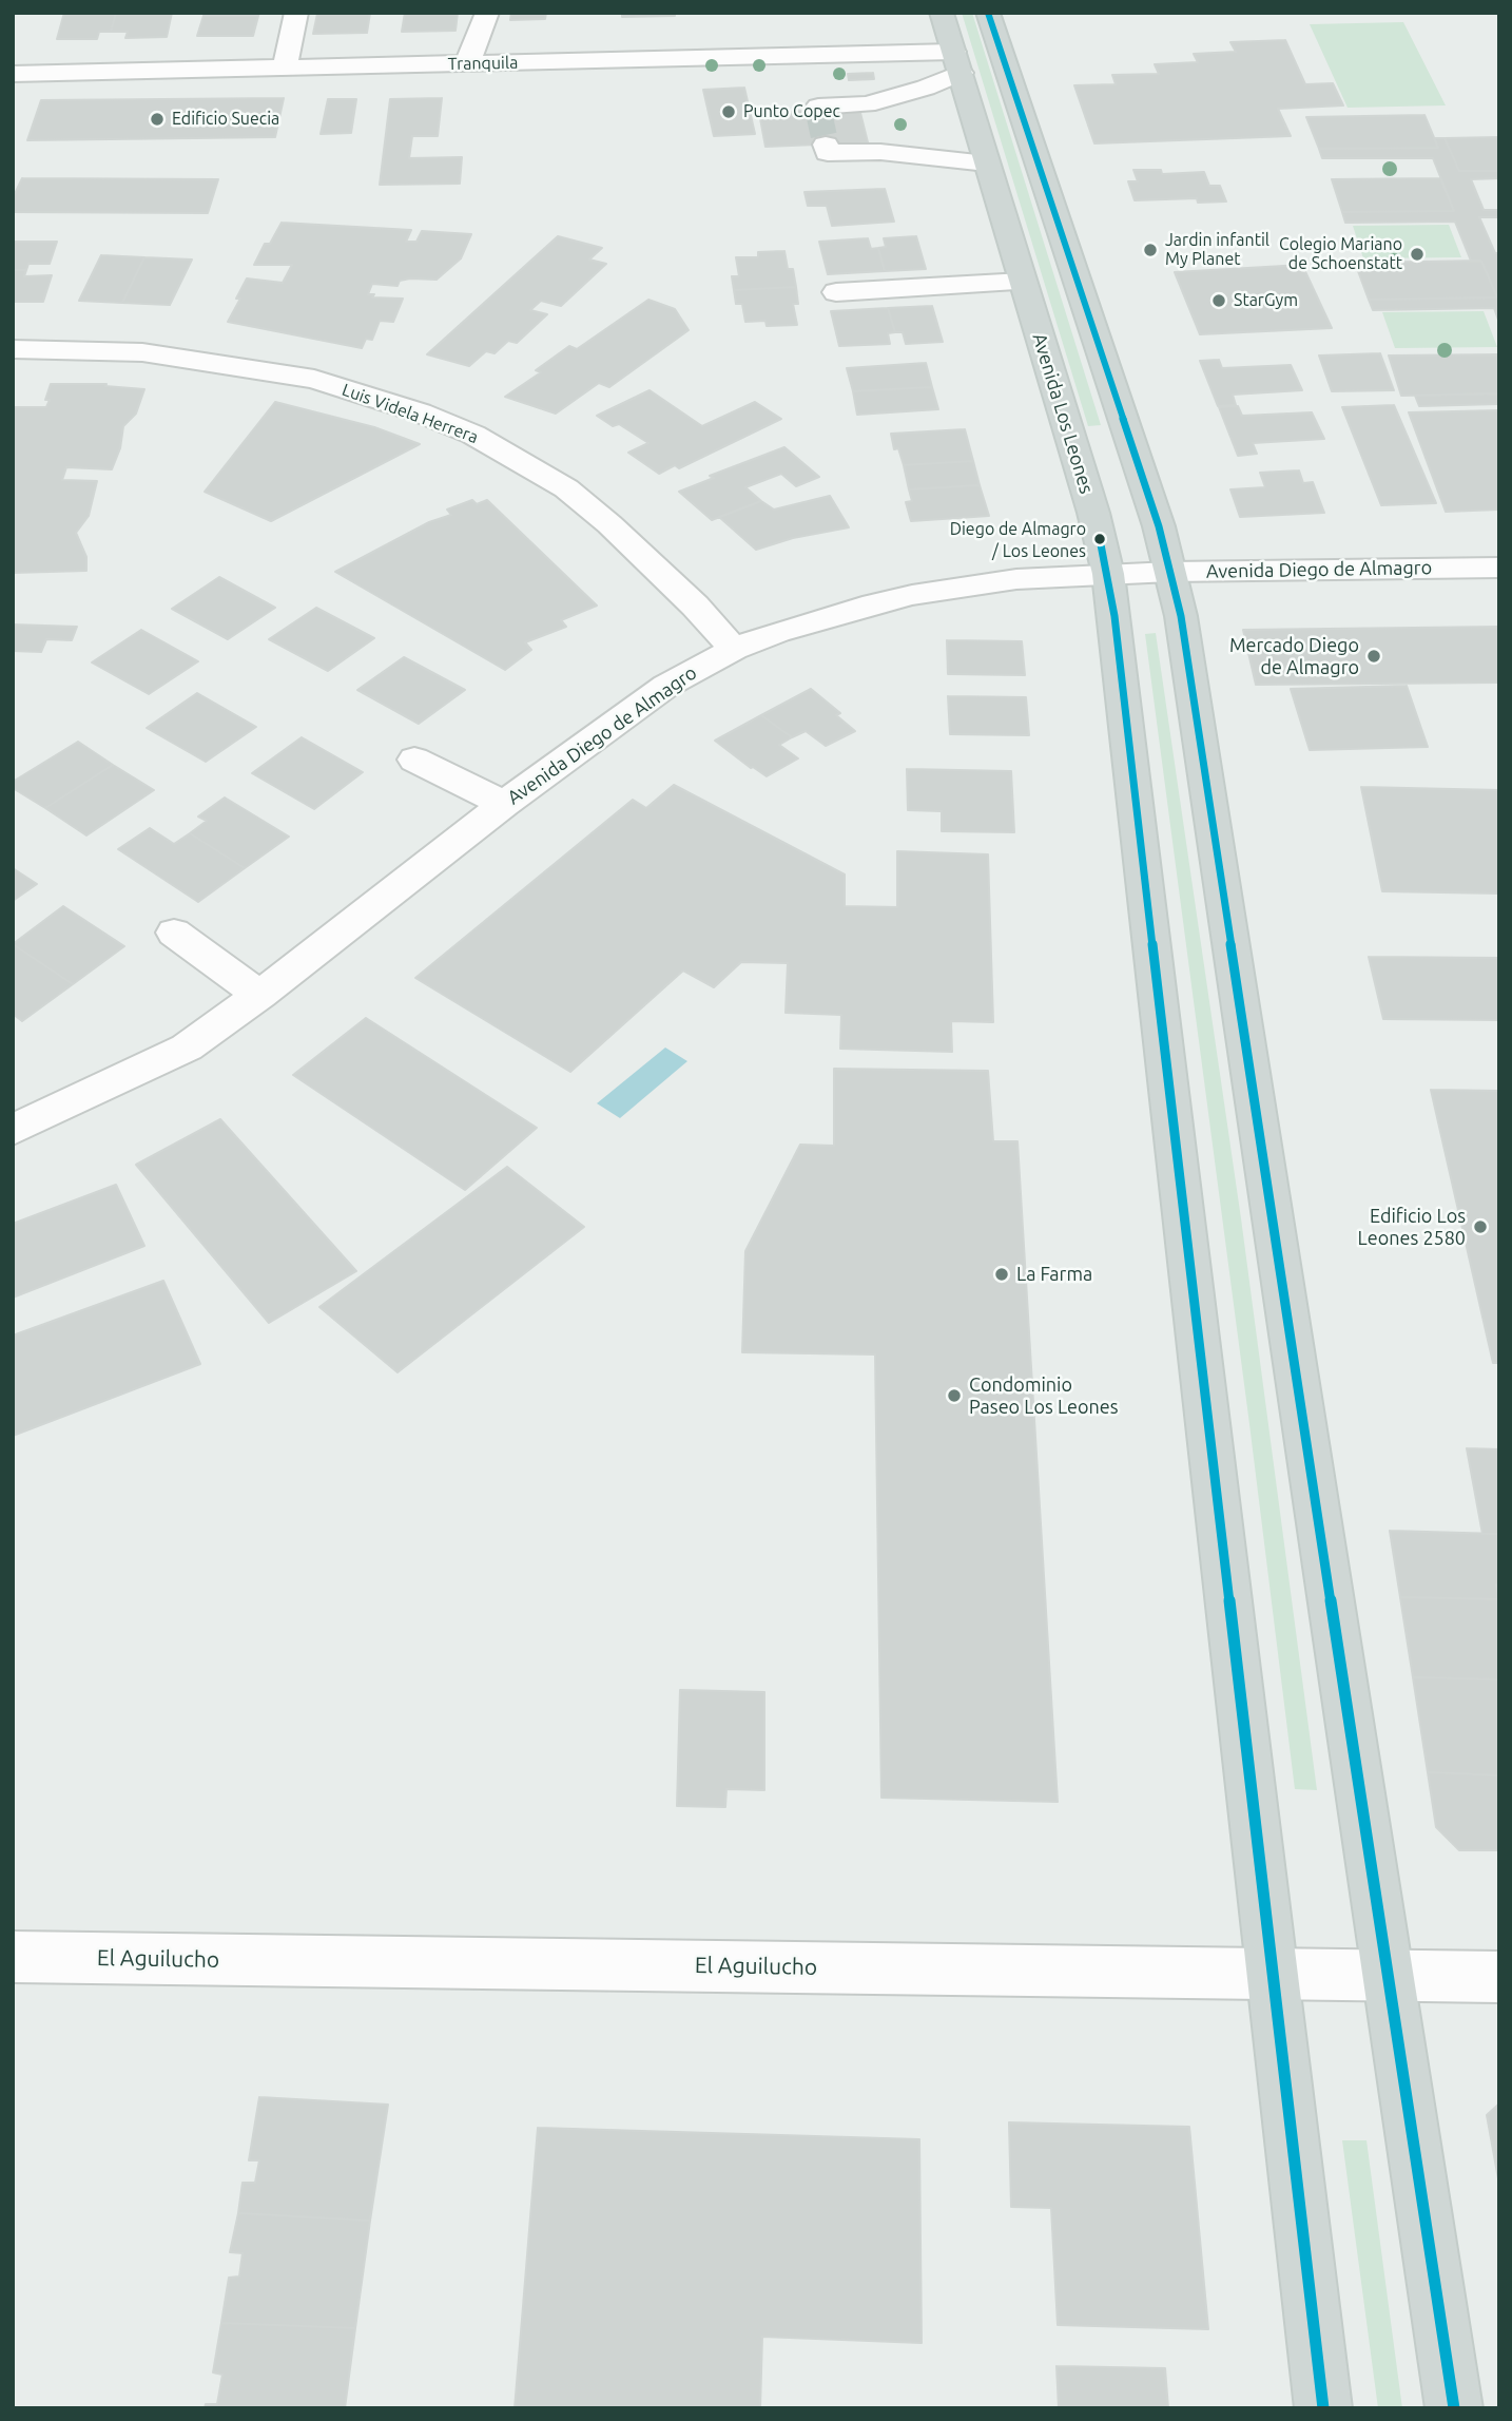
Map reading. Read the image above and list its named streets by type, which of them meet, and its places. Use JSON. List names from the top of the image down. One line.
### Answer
{"streets":{"main road":["Avenida Los Leones"],"street":["Tranquila","Luis Videla Herrera","Avenida Diego de Almagro","El Aguilucho"]},"crossings":[["Tranquila","Avenida Los Leones"],["Luis Videla Herrera","Avenida Diego de Almagro"],["Avenida Los Leones","Avenida Diego de Almagro"],["Avenida Los Leones","El Aguilucho"]],"places":["Punto Copec","Edificio Suecia","Jardin infantil My Planet","Colegio Mariano de Schoenstatt","StarGym","Diego de Almagro / Los Leones","Mercado Diego de Almagro","Edificio Los Leones 2580","La Farma","Condominio Paseo Los Leones"]}
